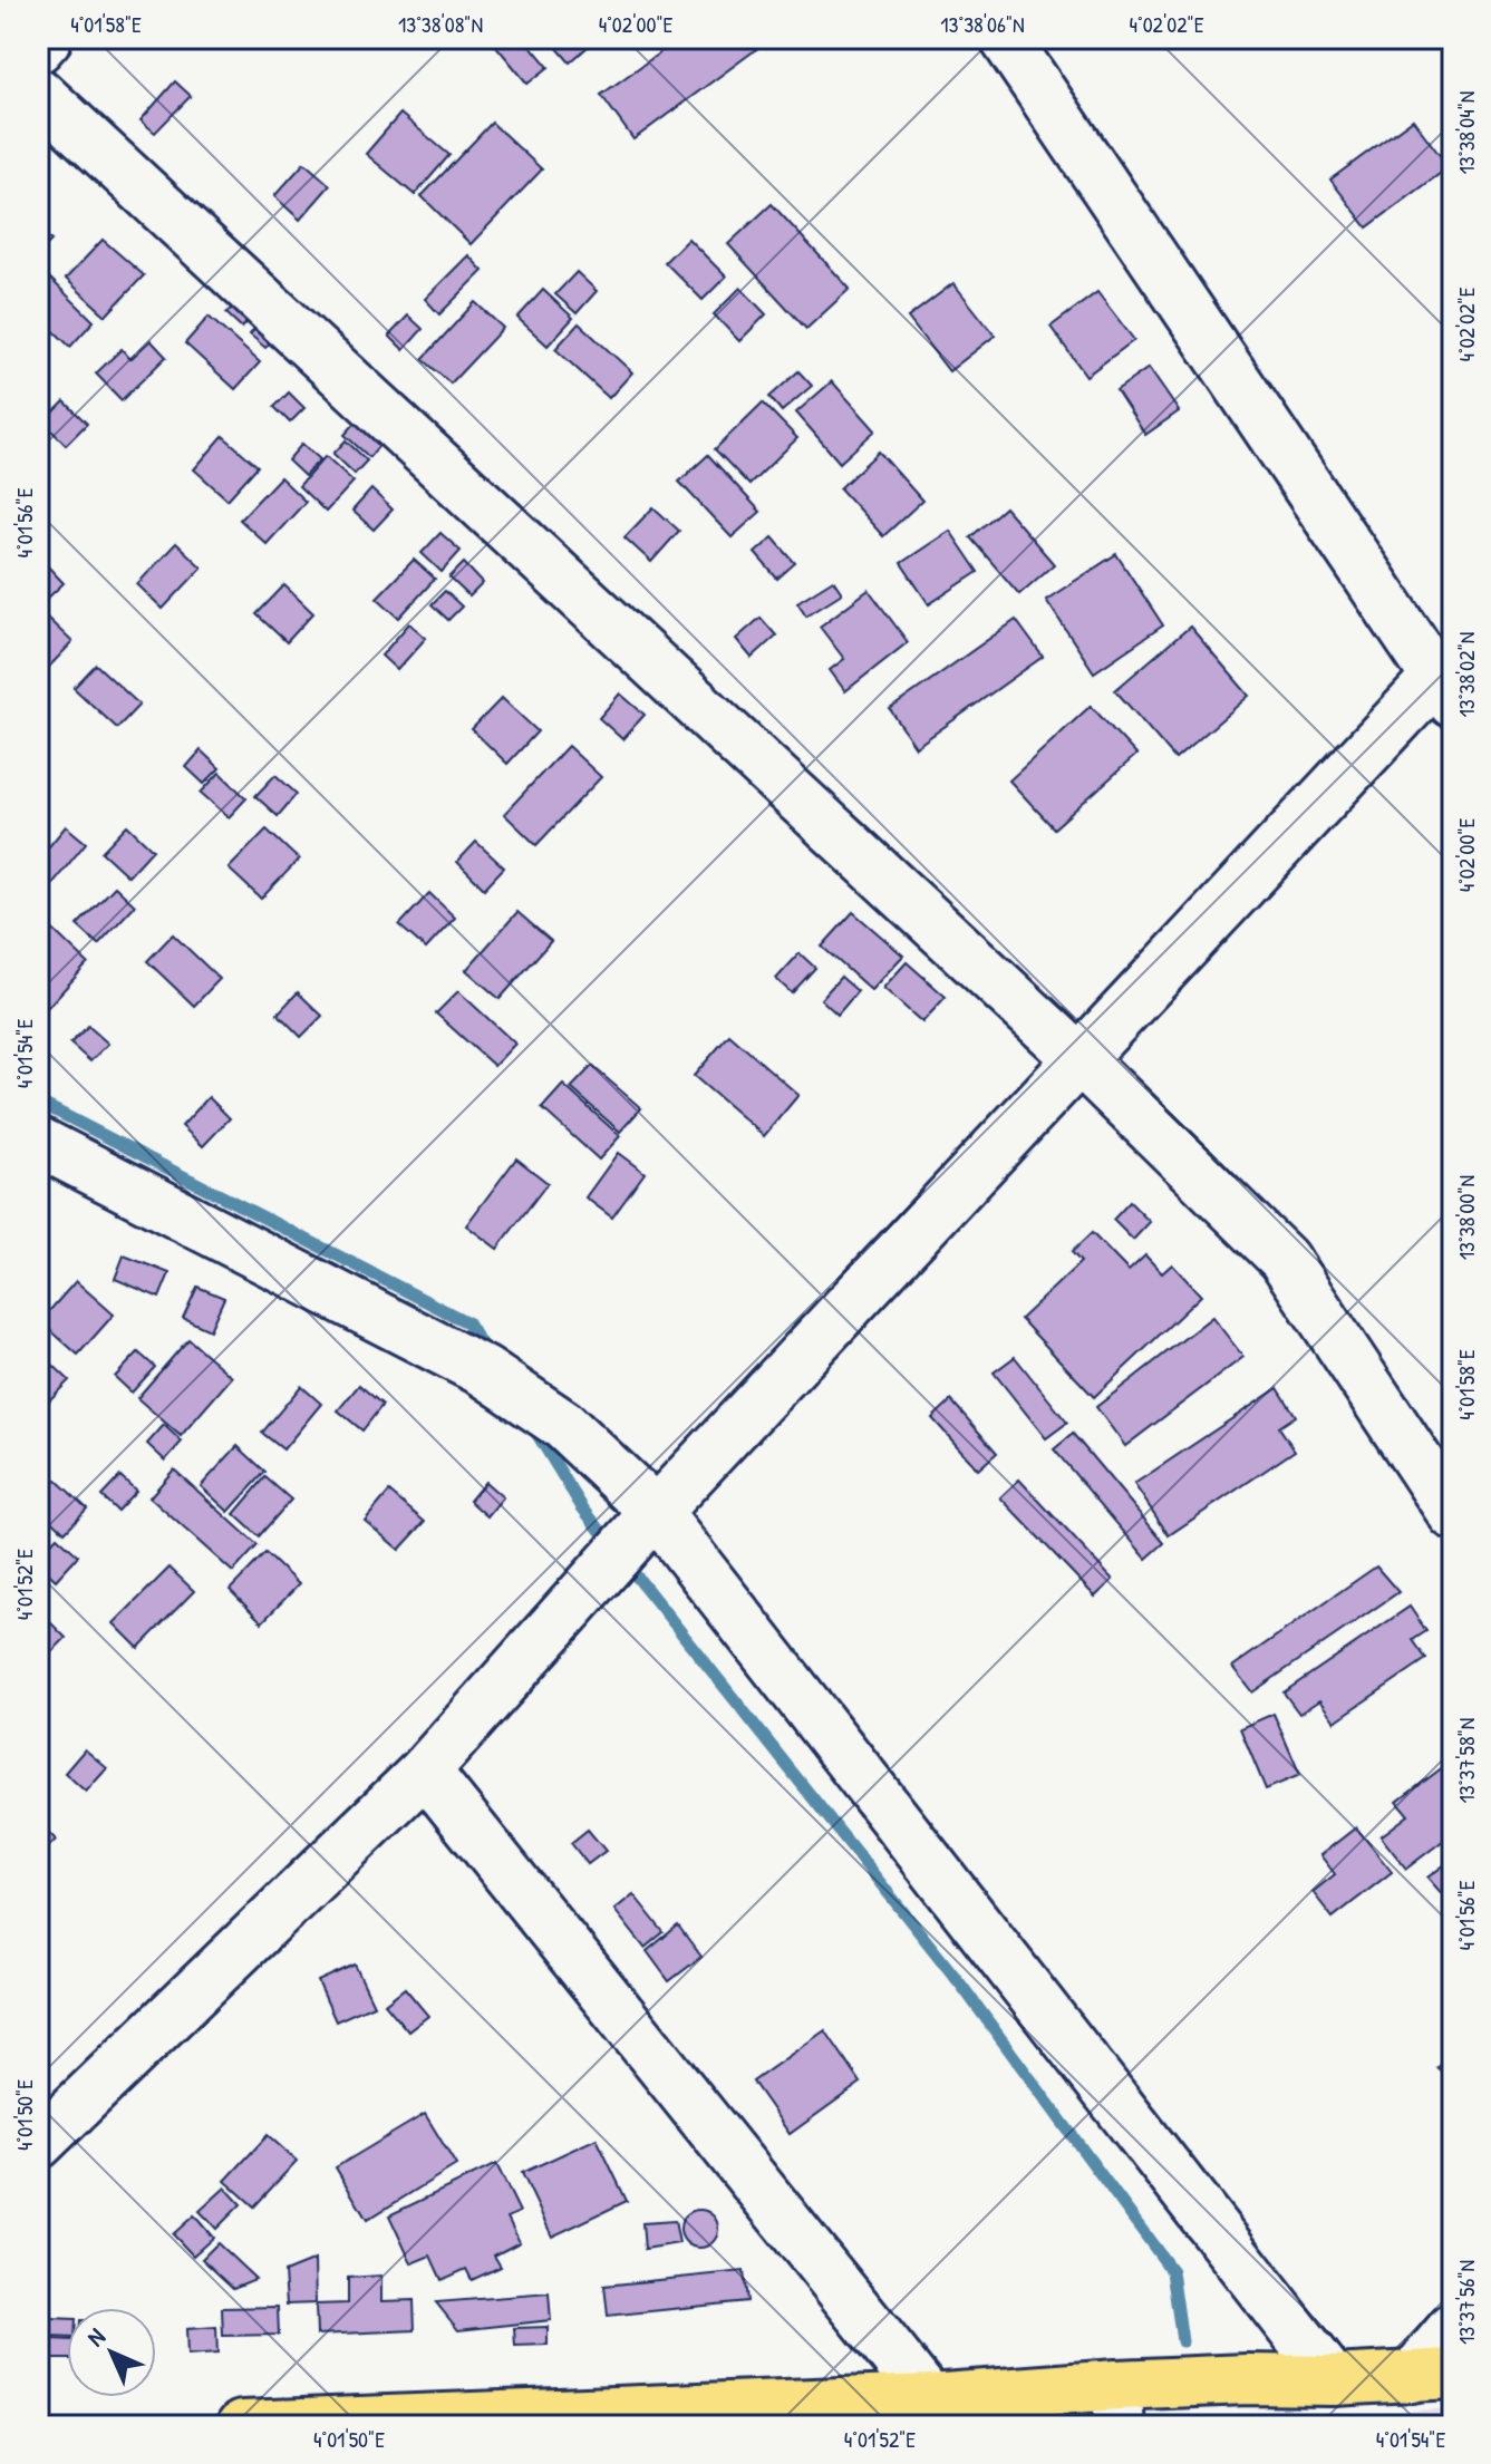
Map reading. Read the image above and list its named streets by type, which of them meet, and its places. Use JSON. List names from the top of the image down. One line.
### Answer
{"north":"top left","coordinates":["4°01'58\"E","13°38'08\"N","4°02'00\"E","13°38'06\"N","4°02'02\"E","13°38'04\"N","4°01'56\"E","13°38'02\"N","4°01'54\"E","13°38'00\"N","4°01'52\"E","13°37'58\"N","4°01'50\"E","13°37'56\"N"]}
